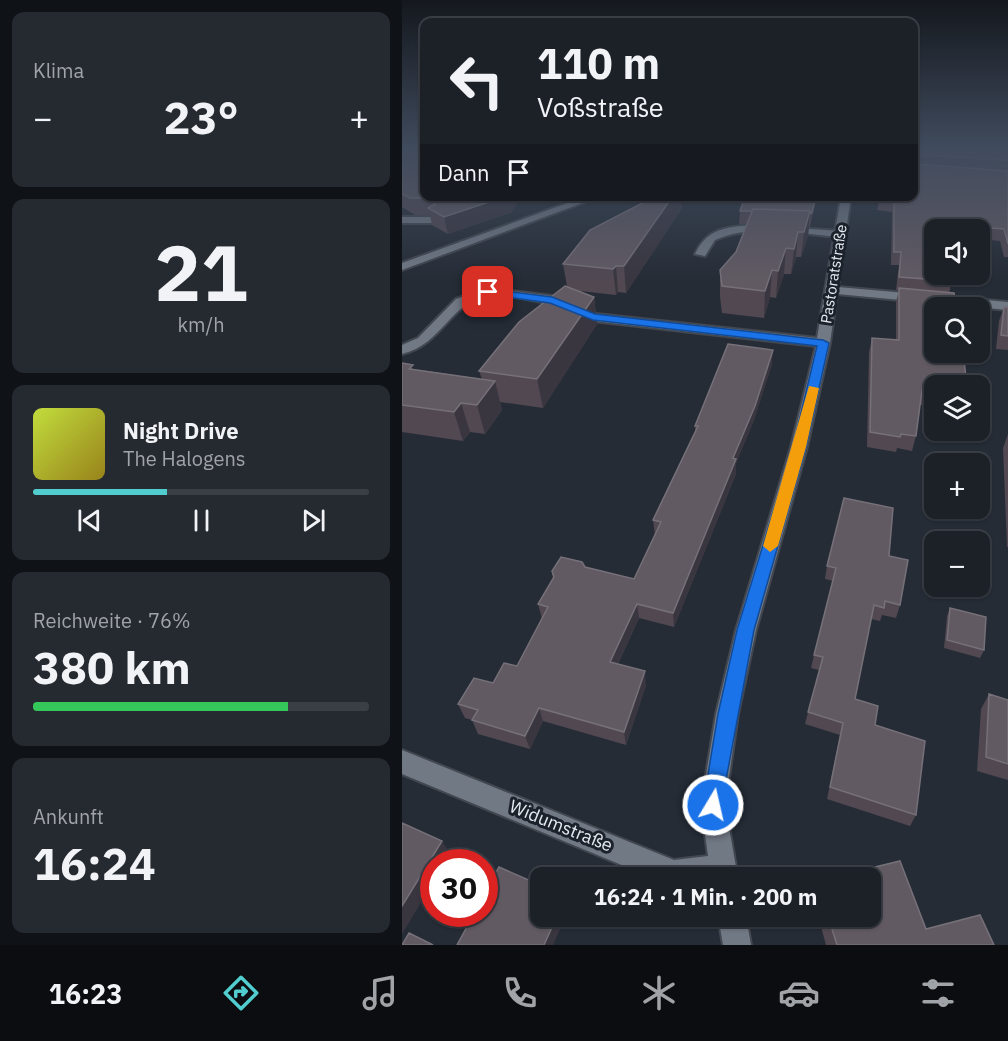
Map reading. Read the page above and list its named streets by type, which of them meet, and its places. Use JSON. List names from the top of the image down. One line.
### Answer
{"streets":{"street":["Pastoratstraße","Widumstraße"]},"page":{"tile":["Klima",["21","km/h"],["Reichweite · 76%","380 km"],["Ankunft","16:24"]],"turn":["110 m","Voßstraße"],"heat":["−","23°","+"],"then":"Dann","map_buttons":["+","−"],"song":["Night Drive","The Halogens"],"limit":"30","trip":"16:24 · 1 Min. · 200 m","tabs":"16:23"}}
